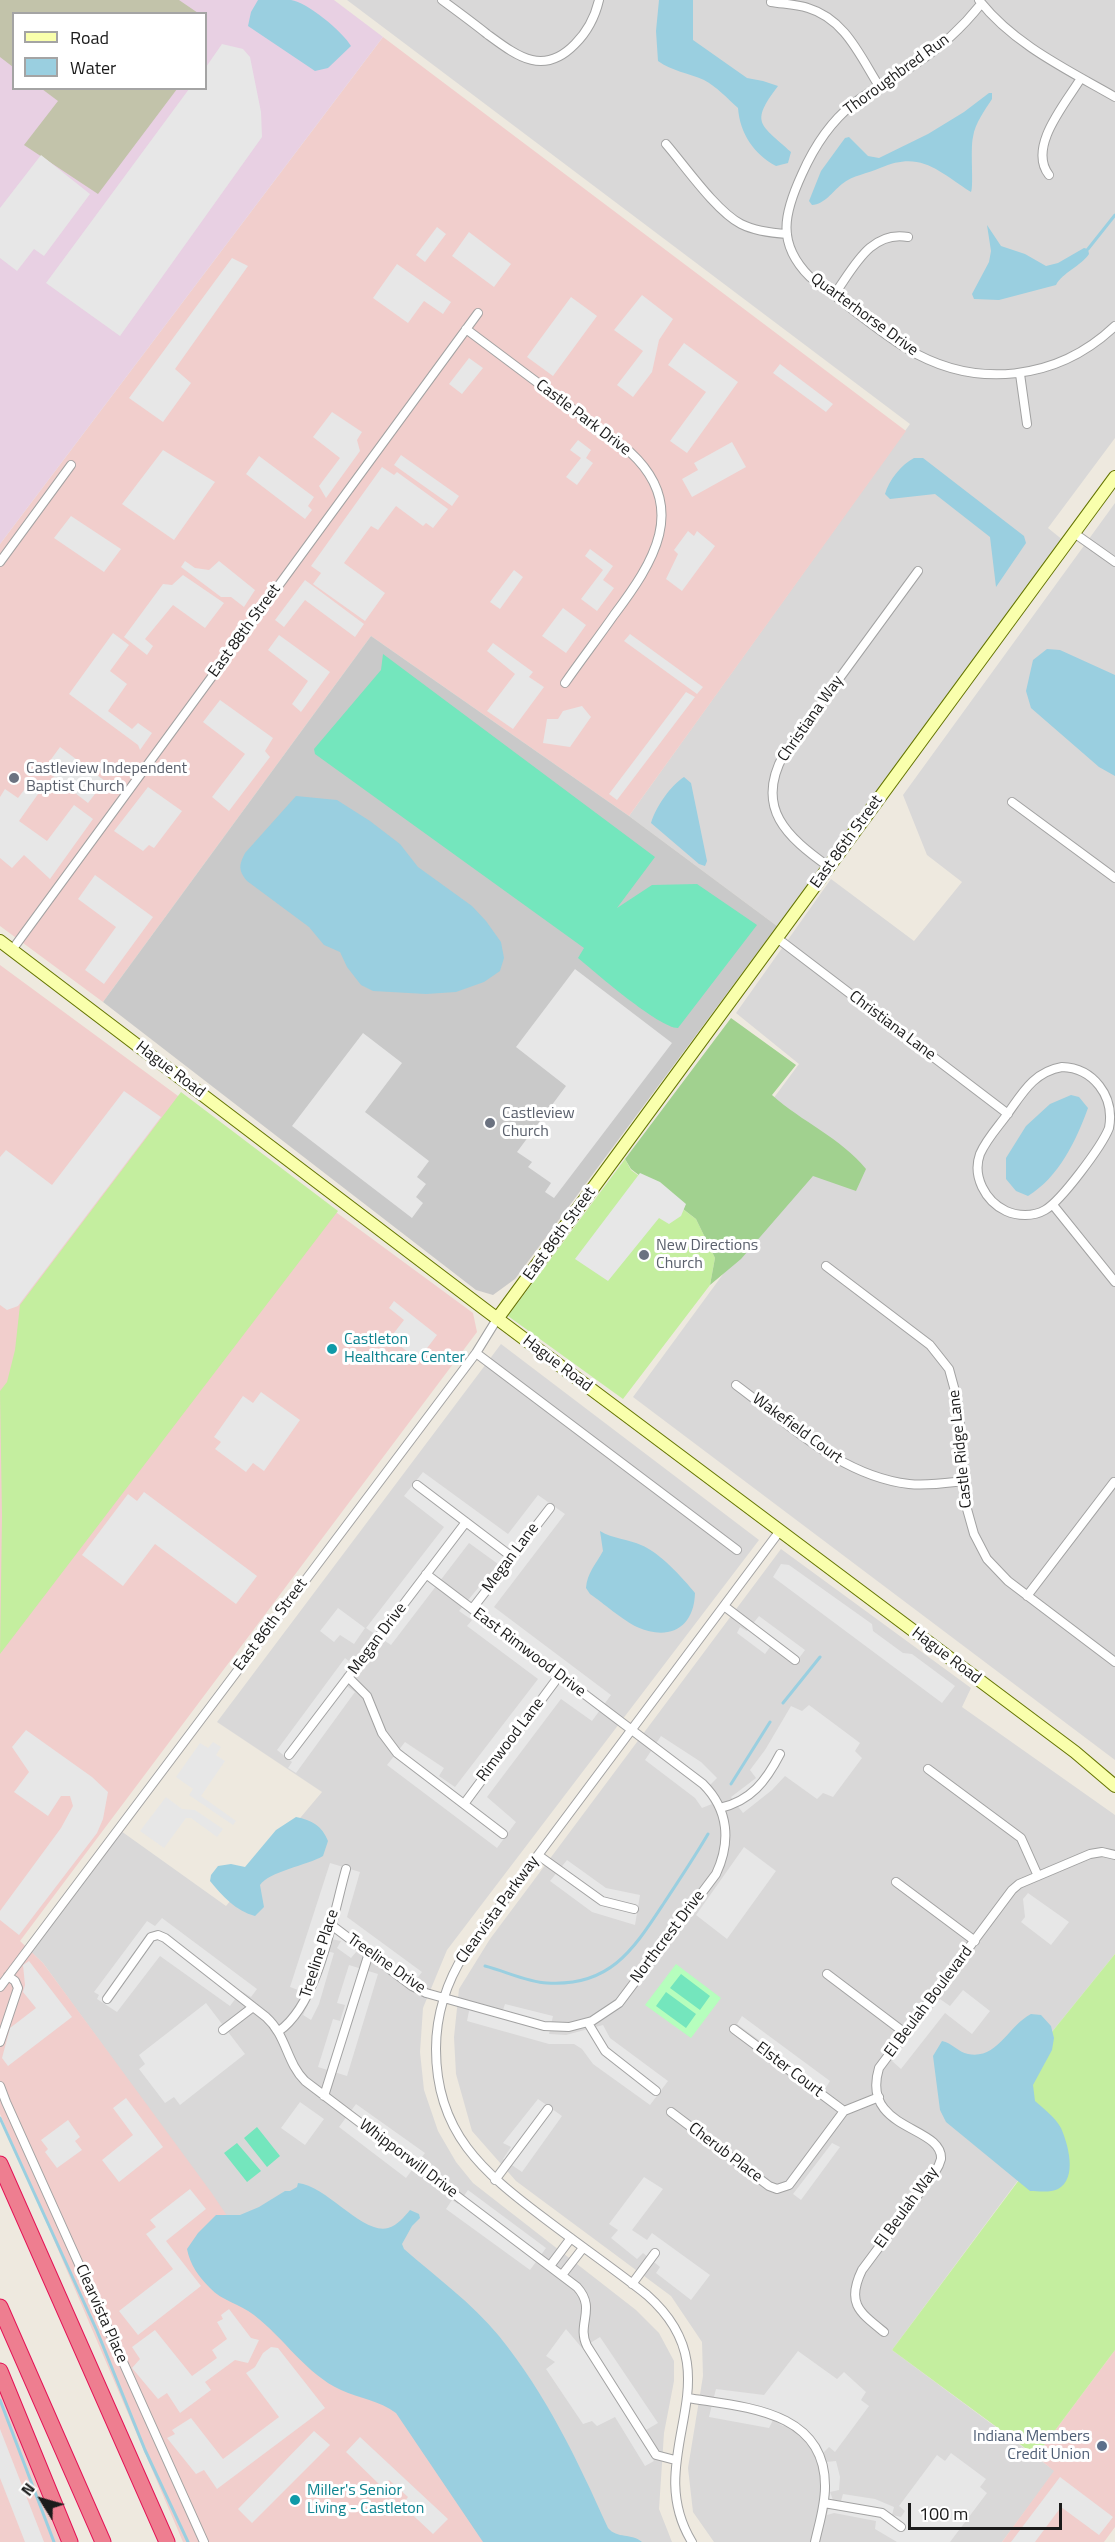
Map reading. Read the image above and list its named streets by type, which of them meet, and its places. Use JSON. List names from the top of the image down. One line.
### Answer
{"streets":{"street":["Thoroughbred Run","Quarterhorse Drive","Castle Park Drive","East 88th Street","Christiana Way","East 86th Street","Christiana Lane","Hague Road","Wakefield Court","Castle Ridge Lane","Megan Lane","Megan Drive","East Rimwood Drive","Rimwood Lane","Clearvista Parkway","Northcrest Drive","Treeline Place","Treeline Drive","El Beulah Boulevard","Elster Court","Cherub Place","Whipporwill Drive","El Beulah Way","Clearvista Place"]},"crossings":[["Thoroughbred Run","Quarterhorse Drive"],["Castle Park Drive","East 88th Street"],["East 88th Street","Hague Road"],["Christiana Way","East 86th Street"],["East 86th Street","Christiana Lane"],["East 86th Street","Hague Road"],["Hague Road","Clearvista Parkway"],["Wakefield Court","Castle Ridge Lane"],["Megan Lane","East Rimwood Drive"],["Megan Drive","East Rimwood Drive"],["East Rimwood Drive","Rimwood Lane"],["East Rimwood Drive","Clearvista Parkway"],["East Rimwood Drive","Northcrest Drive"],["Clearvista Parkway","Northcrest Drive"],["Clearvista Parkway","Treeline Drive"],["Clearvista Parkway","Whipporwill Drive"],["Northcrest Drive","Treeline Drive"],["Treeline Place","Treeline Drive"],["Treeline Place","Whipporwill Drive"],["El Beulah Boulevard","El Beulah Way"],["Elster Court","Cherub Place"]],"places":["Castleview Independent Baptist Church","Castleview Church","New Directions Church","Castleton Healthcare Center","Indiana Members Credit Union","Miller's Senior Living - Castleton"],"legend":["Road","Water"],"scale_bar":"100 m","north":"top left"}
